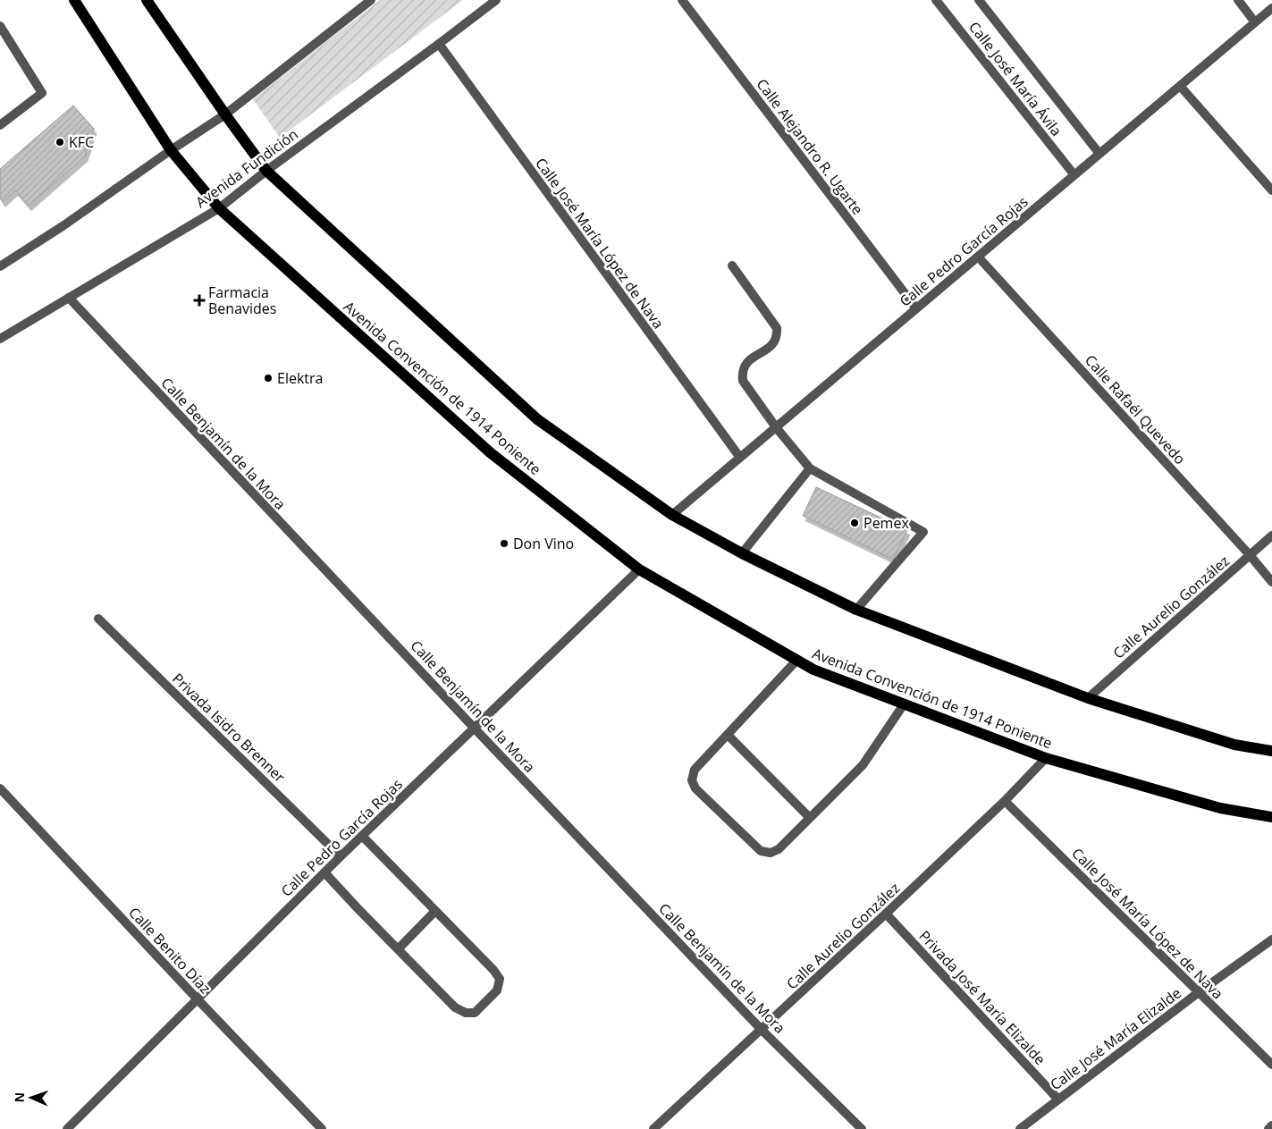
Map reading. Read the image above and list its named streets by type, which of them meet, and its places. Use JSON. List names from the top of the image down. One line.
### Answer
{"streets":{"main road":["Avenida Convención de 1914 Poniente"],"street":["Calle José María Ávila","Calle Alejandro R. Ugarte","Avenida Fundición","Calle José María López de Nava","Calle Pedro García Rojas","Calle Rafaél Quevedo","Calle Benjamín de la Mora","Calle Aurelio González","Privada Isidro Brenner","Calle Benito Díaz","Privada José María Elizalde","Calle José María Elizalde"]},"crossings":[["Calle José María Ávila","Calle Pedro García Rojas"],["Calle Alejandro R. Ugarte","Calle Pedro García Rojas"],["Avenida Fundición","Calle José María López de Nava"],["Avenida Fundición","Avenida Convención de 1914 Poniente"],["Avenida Fundición","Calle Benjamín de la Mora"],["Calle José María López de Nava","Calle Pedro García Rojas"],["Calle José María López de Nava","Calle Aurelio González"],["Calle José María López de Nava","Calle José María Elizalde"],["Calle Pedro García Rojas","Avenida Convención de 1914 Poniente"],["Calle Pedro García Rojas","Calle Rafaél Quevedo"],["Calle Pedro García Rojas","Calle Benjamín de la Mora"],["Calle Pedro García Rojas","Privada Isidro Brenner"],["Calle Pedro García Rojas","Calle Benito Díaz"],["Avenida Convención de 1914 Poniente","Calle Aurelio González"],["Calle Rafaél Quevedo","Calle Aurelio González"],["Calle Benjamín de la Mora","Calle Aurelio González"],["Calle Aurelio González","Privada José María Elizalde"],["Privada José María Elizalde","Calle José María Elizalde"]],"places":{"other":["KFC","Elektra","Pemex","Don Vino"],"health":["Farmacia Benavides"]},"north":"left"}
